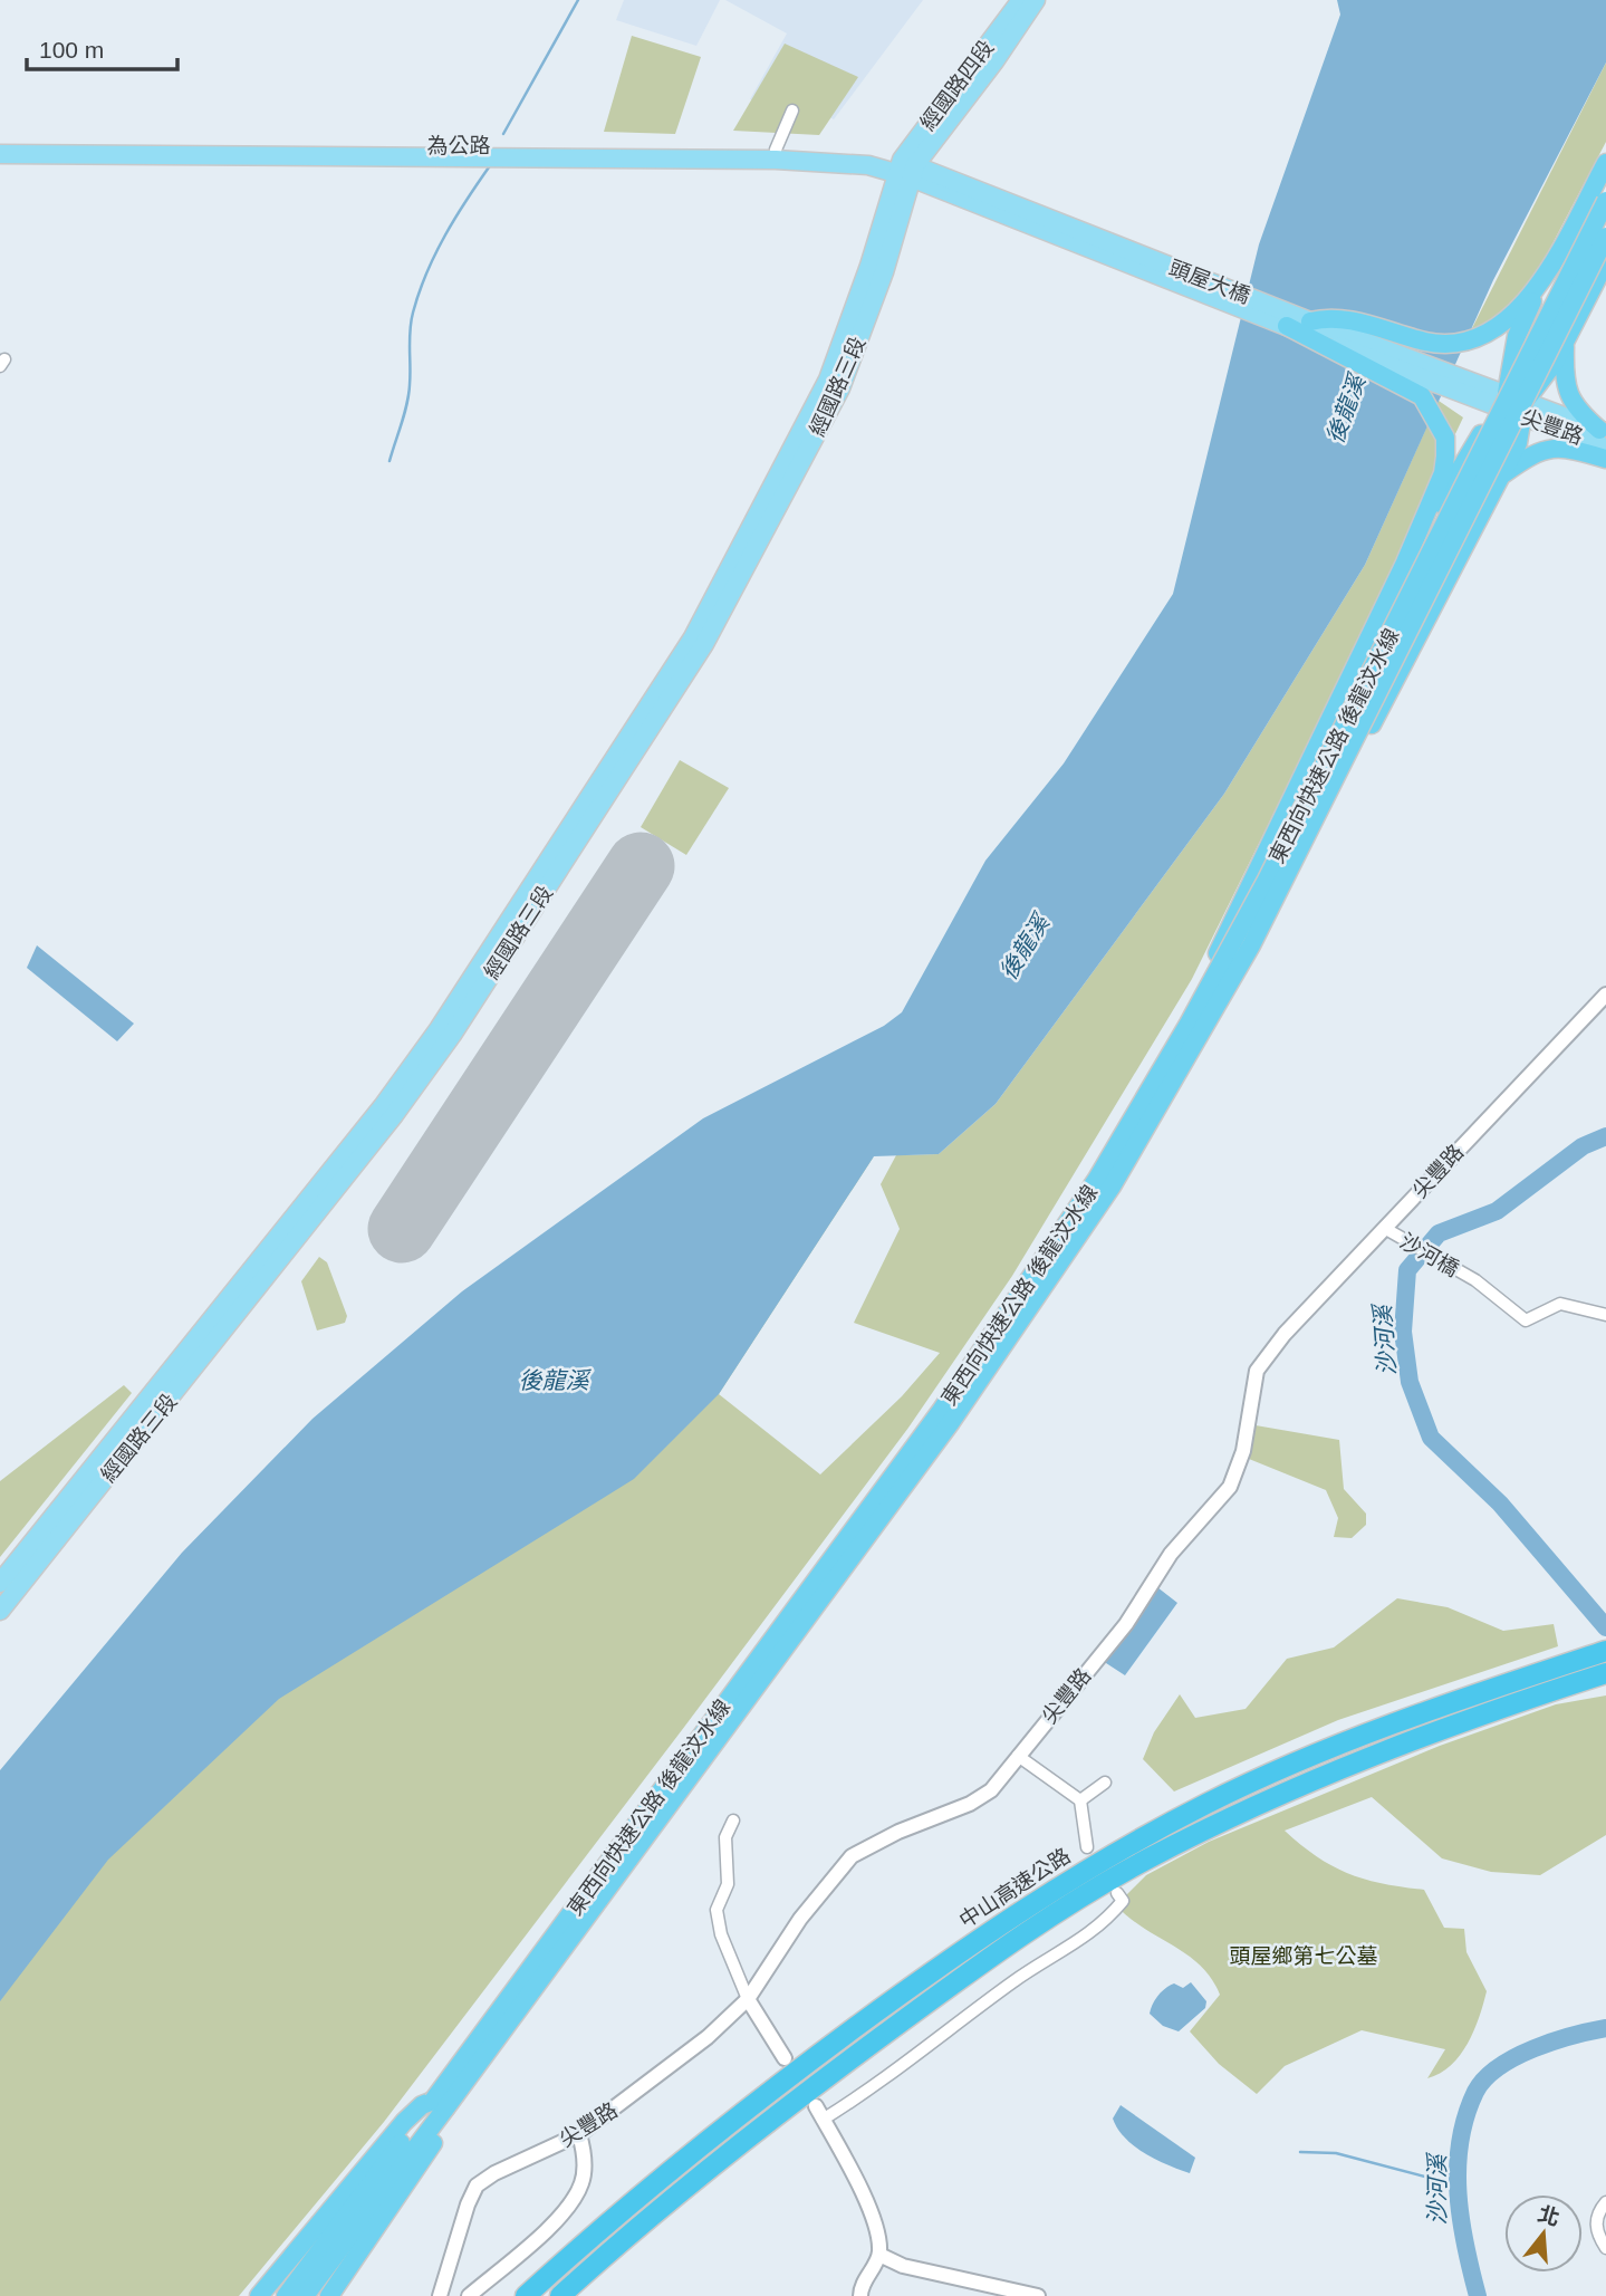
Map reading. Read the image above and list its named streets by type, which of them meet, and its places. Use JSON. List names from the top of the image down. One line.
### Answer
{"streets":{"highway":["東西向快速公路 後龍汶水線","中山高速公路"],"main road":["經國路四段","為公路","頭屋大橋","經國路三段","尖豐路"],"street":["沙河橋"]},"crossings":[["經國路四段","為公路"],["經國路四段","頭屋大橋"],["經國路四段","經國路三段"],["為公路","頭屋大橋"],["為公路","經國路三段"],["頭屋大橋","經國路三段"],["頭屋大橋","尖豐路"],["尖豐路","沙河橋"]],"water":["後龍溪","沙河溪"],"parks":["頭屋鄉第七公墓"],"scale_bar":"100 m","north":"top"}
